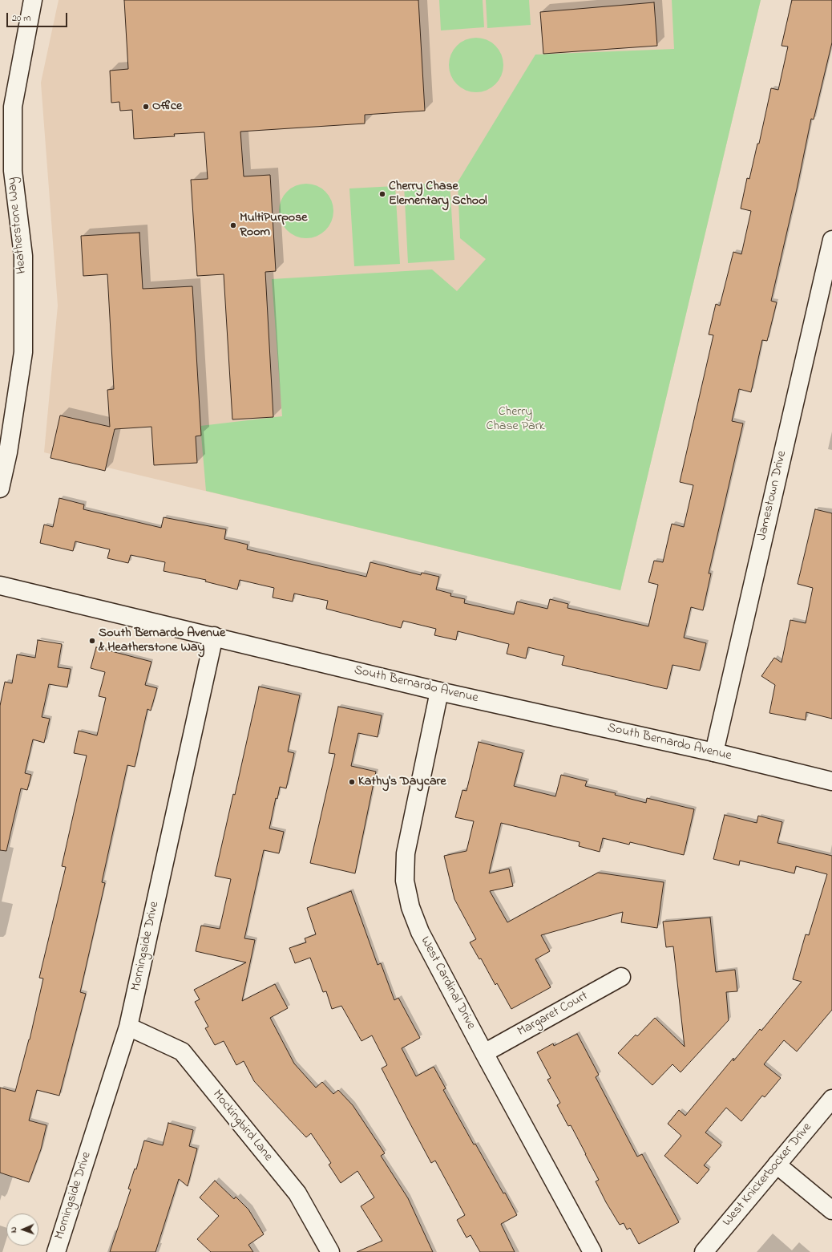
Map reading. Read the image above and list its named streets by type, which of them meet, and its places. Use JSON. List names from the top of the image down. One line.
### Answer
{"streets":{"street":["Heatherstone Way","Jamestown Drive","South Bernardo Avenue","Morningside Drive","West Cardinal Drive","Margaret Court","Mockingbird Lane","West Knickerbocker Drive"]},"crossings":[["Jamestown Drive","South Bernardo Avenue"],["South Bernardo Avenue","Morningside Drive"],["South Bernardo Avenue","West Cardinal Drive"],["Morningside Drive","Mockingbird Lane"],["West Cardinal Drive","Margaret Court"]],"parks":["Cherry Chase Park"],"places":["Office","Cherry Chase Elementary School","MultiPurpose Room","South Bernardo Avenue & Heatherstone Way","Kathy's Daycare"],"scale_bar":"20 m","north":"left"}
